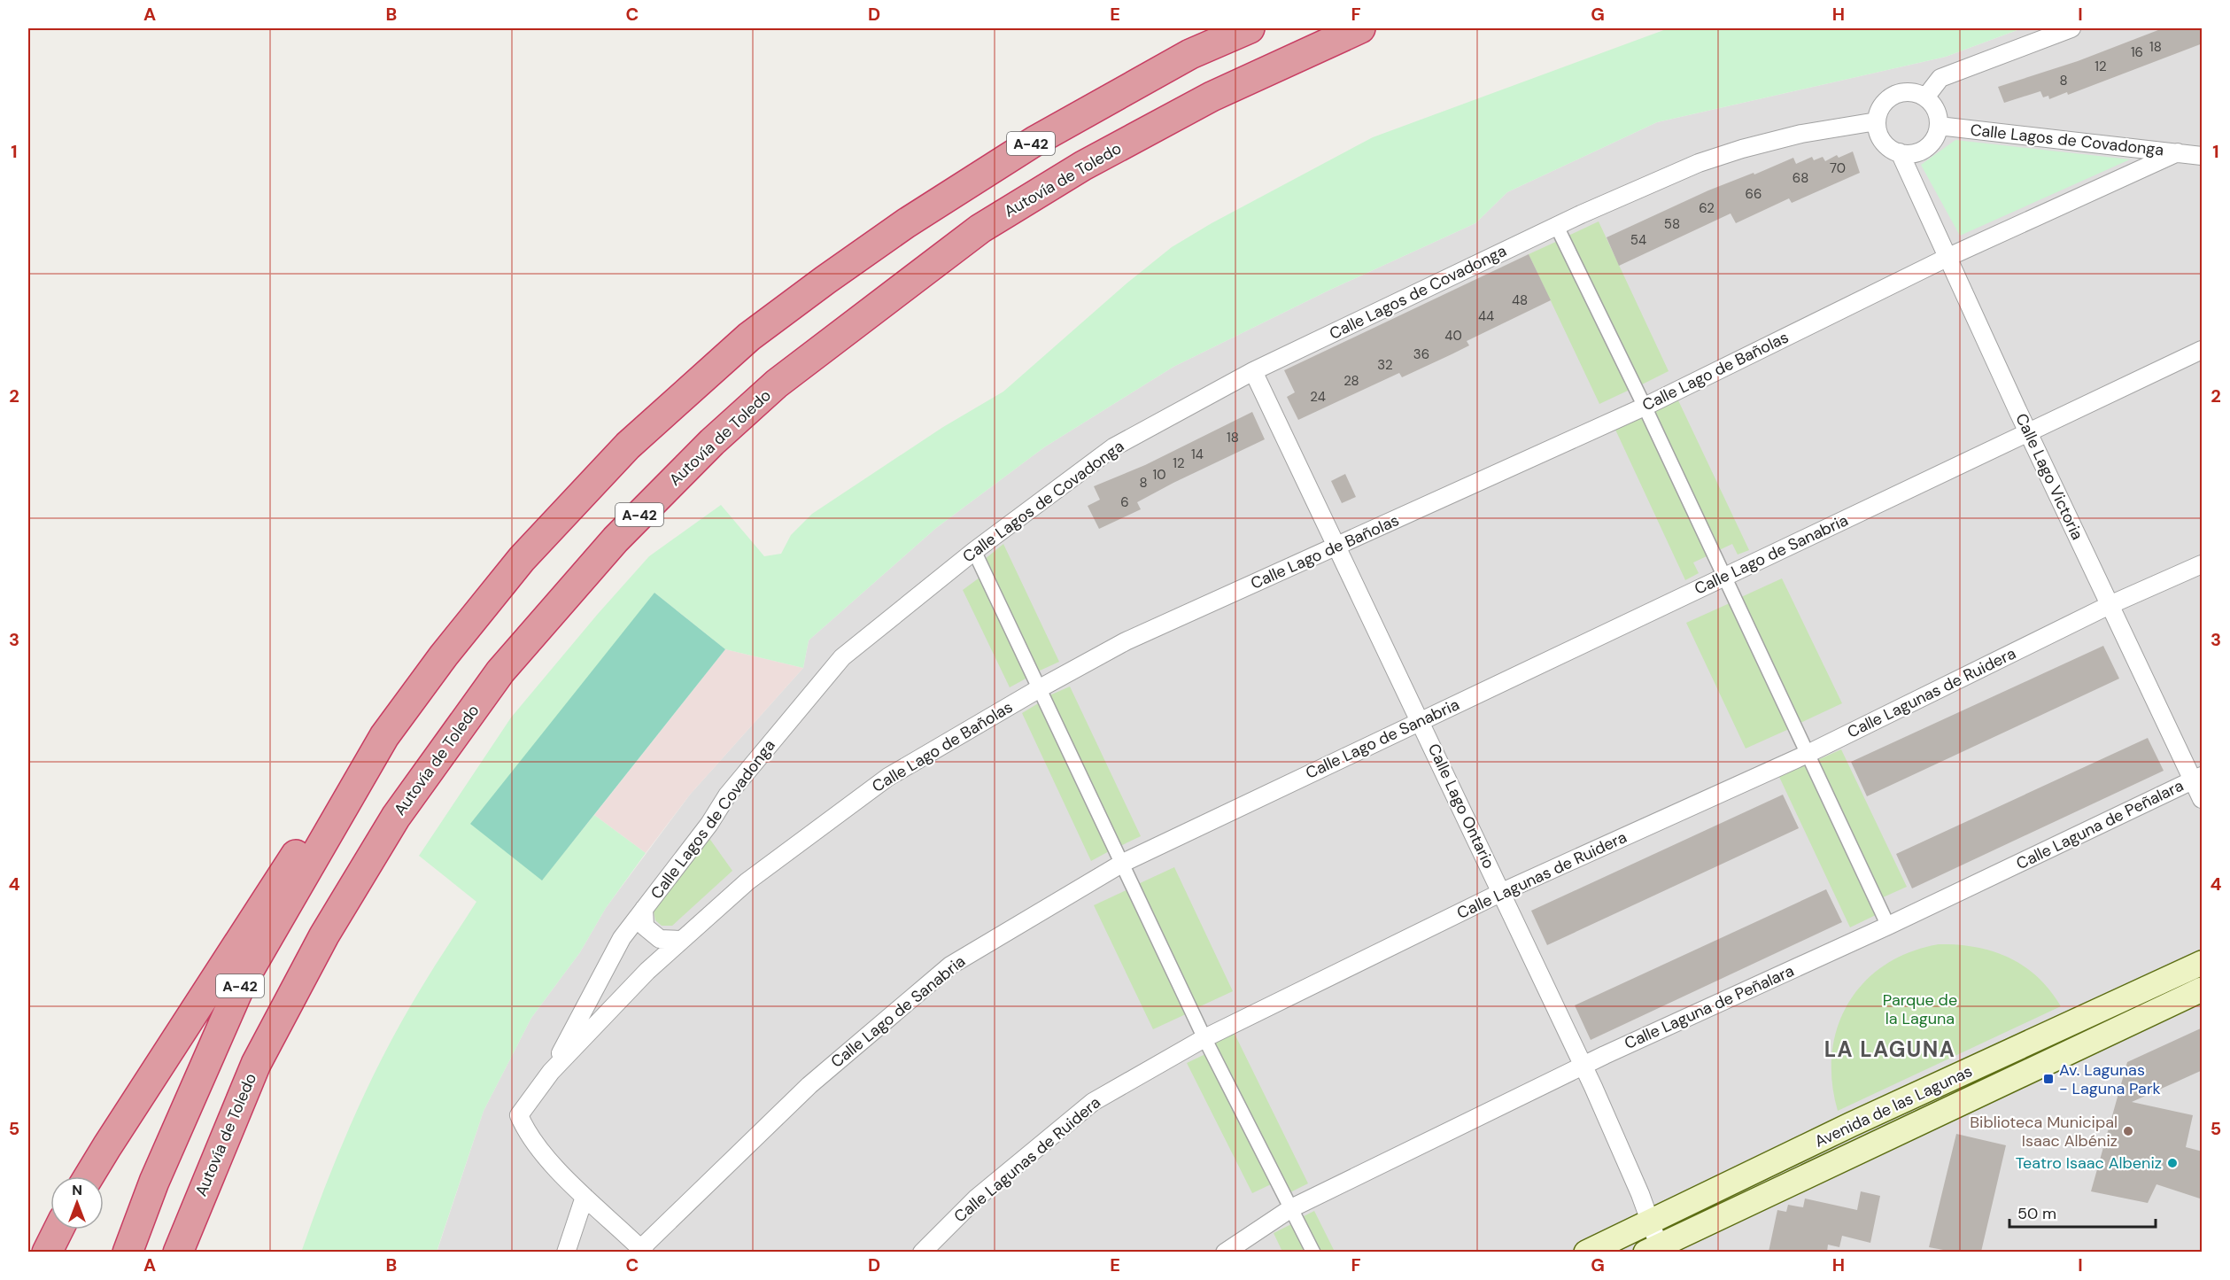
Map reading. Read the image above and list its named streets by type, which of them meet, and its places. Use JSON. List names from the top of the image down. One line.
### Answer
{"streets":{"highway":["A-42","Autovía de Toledo"],"main road":["Avenida de las Lagunas"],"street":["Calle Lagos de Covadonga","Calle Lago de Bañolas","Calle Lago Victoria","Calle Lago de Sanabria","Calle Lagunas de Ruidera","Calle Lago Ontario","Calle Laguna de Peñalara"]},"crossings":[["Calle Lagos de Covadonga","Calle Lago de Bañolas"],["Calle Lagos de Covadonga","Calle Lago Victoria"],["Calle Lagos de Covadonga","Calle Lago Ontario"],["Calle Lago de Bañolas","Calle Lago Victoria"],["Calle Lago de Bañolas","Calle Lago Ontario"],["Calle Lago Victoria","Calle Lago de Sanabria"],["Calle Lago Victoria","Calle Lagunas de Ruidera"],["Calle Lago Victoria","Calle Laguna de Peñalara"],["Calle Lago de Sanabria","Calle Lago Ontario"],["Calle Lagunas de Ruidera","Calle Lago Ontario"],["Calle Lago Ontario","Calle Laguna de Peñalara"],["Calle Lago Ontario","Avenida de las Lagunas"]],"districts":["LA LAGUNA"],"parks":["Parque de la Laguna"],"places":{"transit":["Av. Lagunas - Laguna Park"],"other":["Biblioteca Municipal Isaac Albéniz","Teatro Isaac Albeniz"]},"house_numbers":["18","16","12","8","70","68","66","62","58","54","48","44","40","36","32","28","24","18","14","12","10","8","6"],"scale_bar":"50 m","north":"top","grid":{"columns":["A","B","C","D","E","F","G","H","I"],"rows":["1","2","3","4","5"]}}
